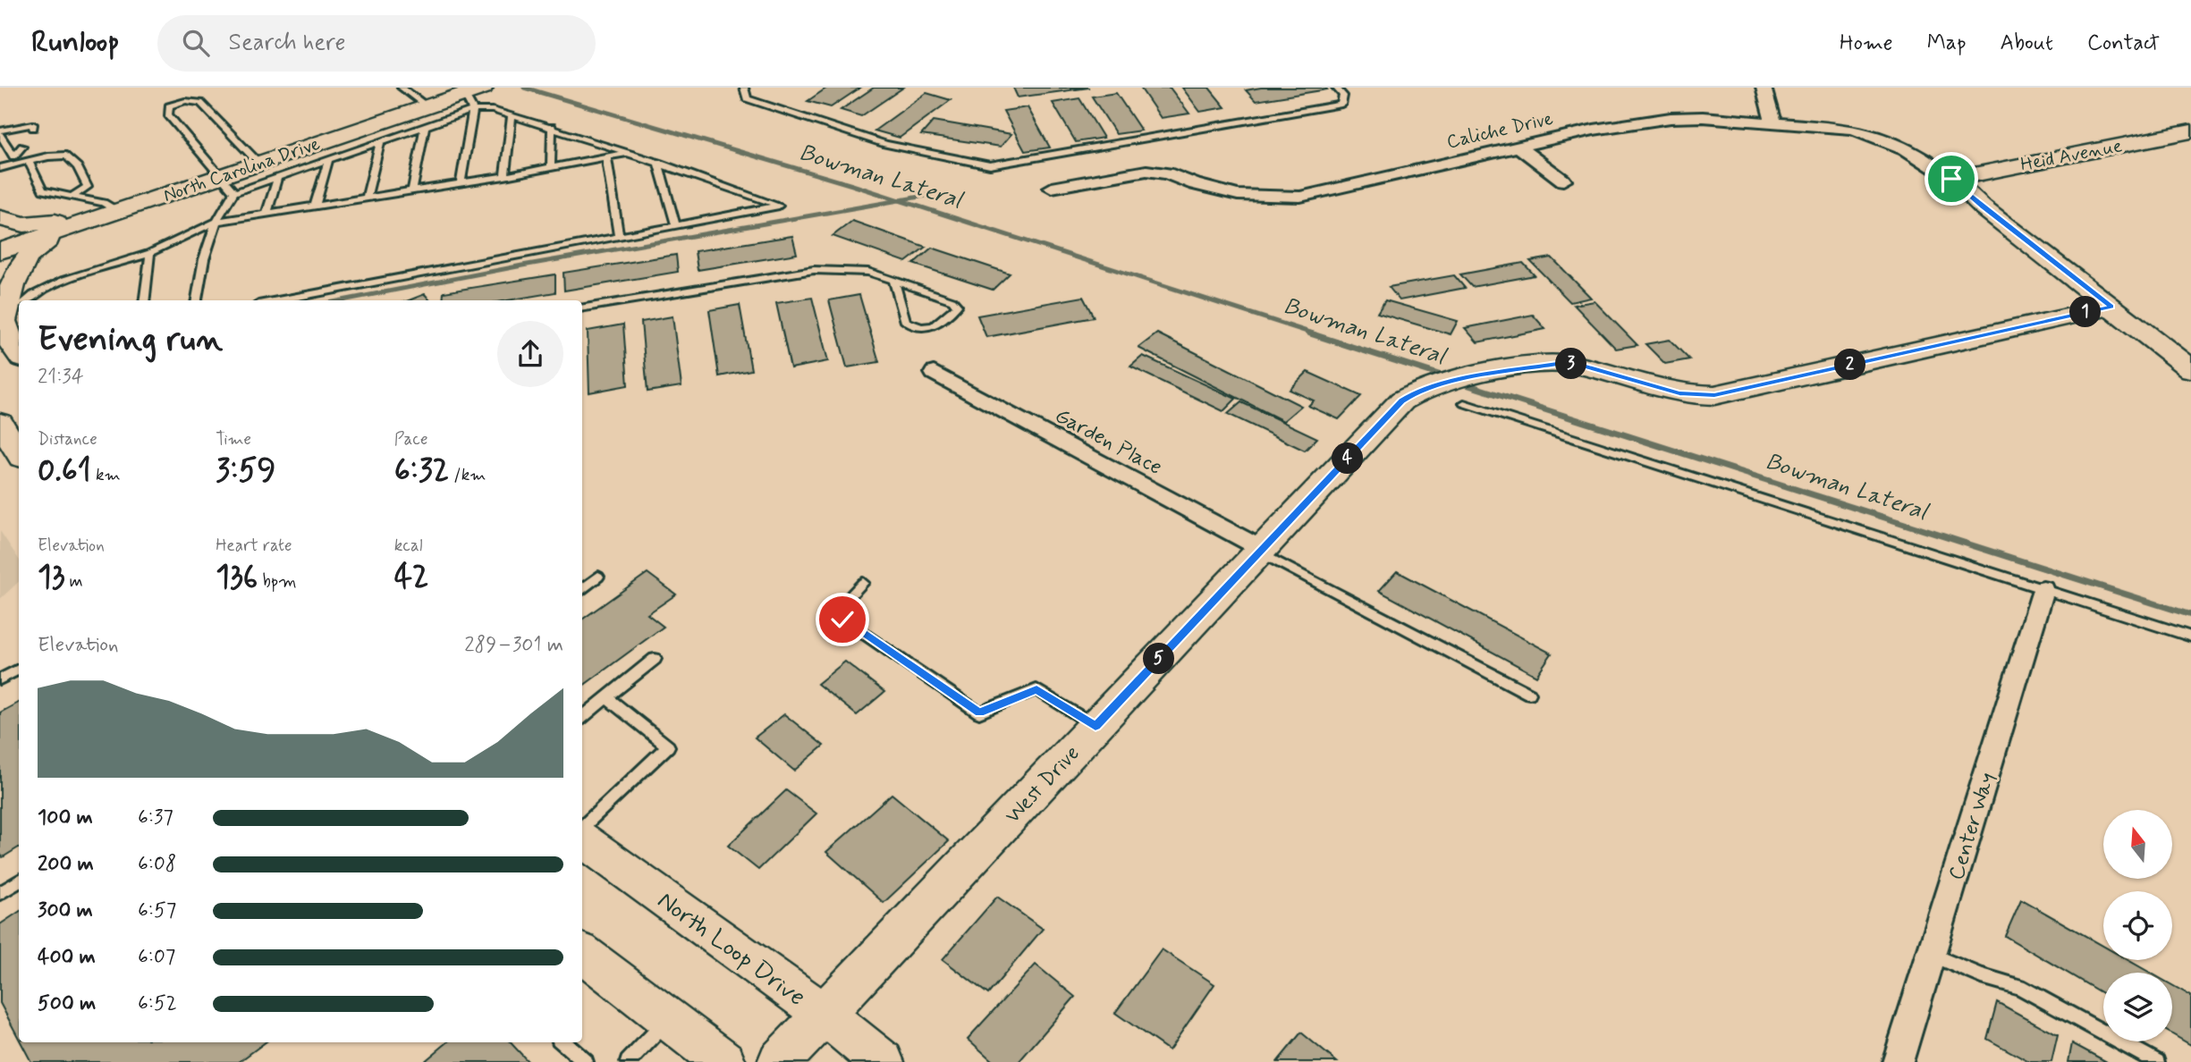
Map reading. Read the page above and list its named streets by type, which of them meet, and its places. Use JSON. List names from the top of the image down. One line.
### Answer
{"streets":{"street":["Caliche Drive","Heid Avenue","North Carolina Drive","Garden Place","West Drive","Center Way","North Loop Drive"]},"crossings":[["Caliche Drive","Heid Avenue"],["Garden Place","West Drive"],["West Drive","North Loop Drive"]],"water":["Bowman Lateral"],"north":"top","page":{"header":"Runloop","search":"Search here","nav":["Home","Map","About","Contact"],"pins":["1","3","2","4","5"],"heading":["Evening run","21:34"],"stats":[["Distance","0.61 km"],["Time","3:59"],["Pace","6:32 /km"],["Elevation","13 m"],["Heart rate","136 bpm"],["kcal","42"]],"chart":["Elevation","289–301 m"],"list":[{"name":"100 m","note":"6:37"},{"name":"200 m","note":"6:08"},{"name":"300 m","note":"6:57"},{"name":"400 m","note":"6:07"},{"name":"500 m","note":"6:52"}]}}
